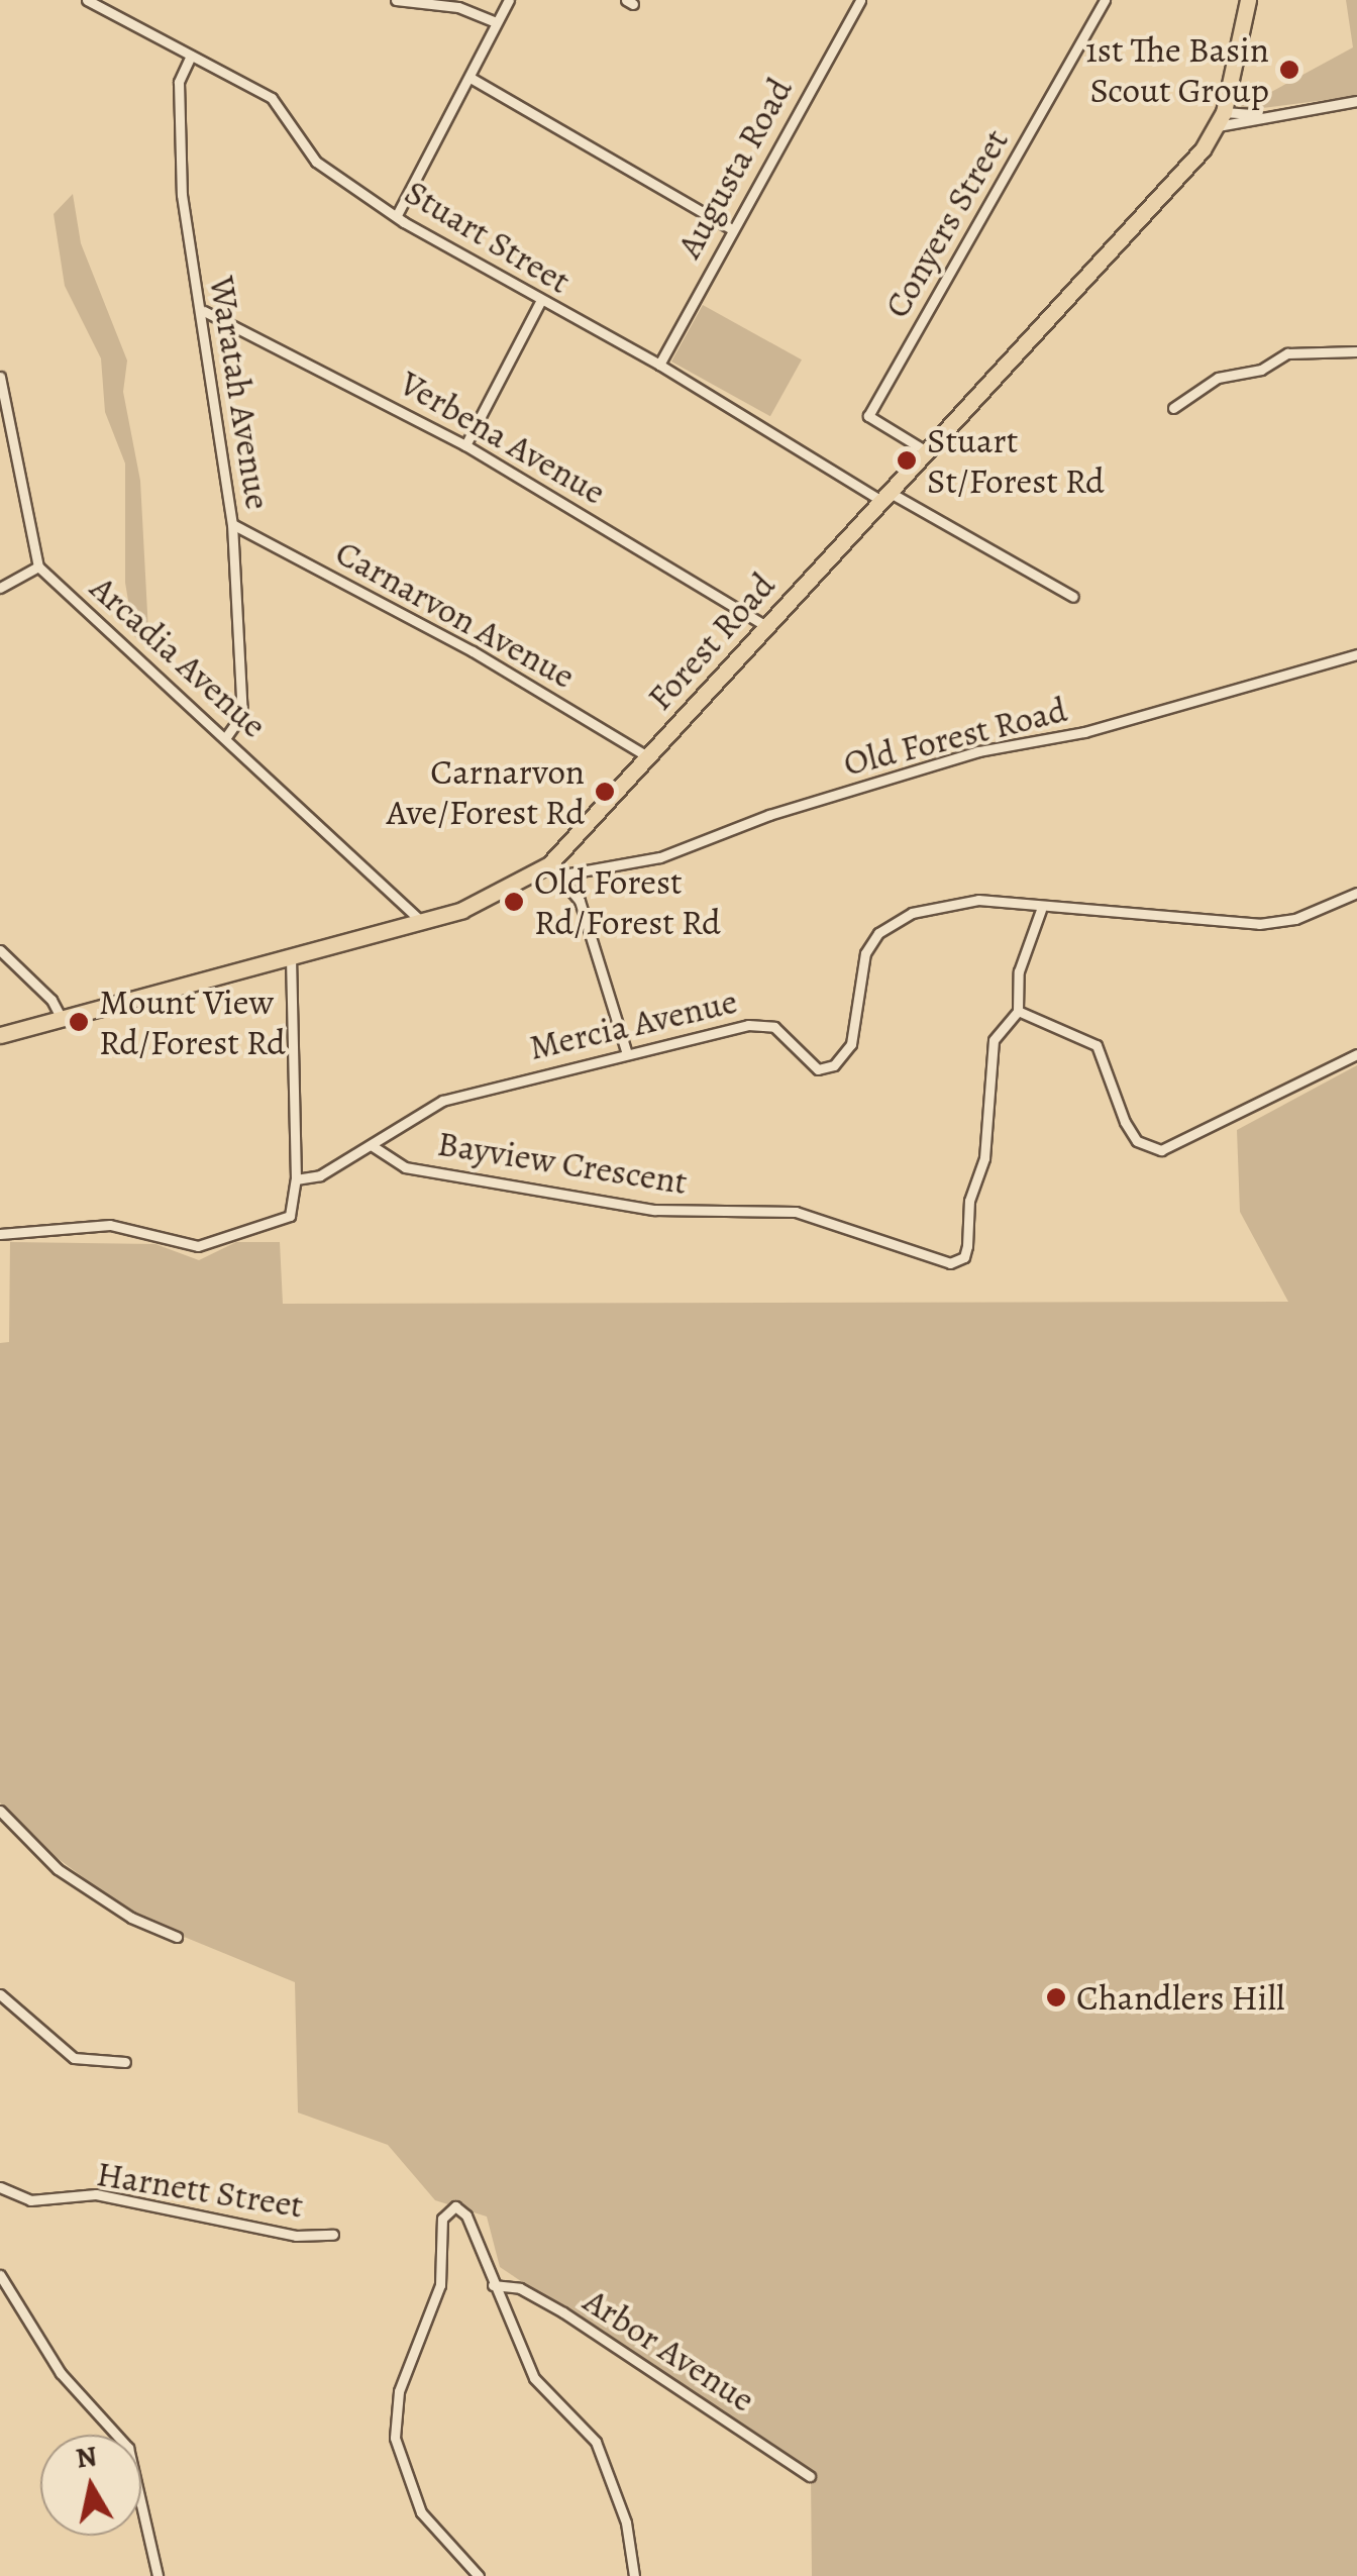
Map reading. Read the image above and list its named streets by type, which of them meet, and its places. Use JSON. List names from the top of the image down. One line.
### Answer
{"streets":{"main road":["Forest Road"],"street":["Augusta Road","Conyers Street","Stuart Street","Waratah Avenue","Verbena Avenue","Carnarvon Avenue","Arcadia Avenue","Old Forest Road","Mercia Avenue","Bayview Crescent","Harnett Street","Arbor Avenue"]},"crossings":[["Augusta Road","Stuart Street"],["Conyers Street","Forest Road"],["Stuart Street","Waratah Avenue"],["Stuart Street","Forest Road"],["Waratah Avenue","Verbena Avenue"],["Waratah Avenue","Carnarvon Avenue"],["Waratah Avenue","Arcadia Avenue"],["Verbena Avenue","Forest Road"],["Carnarvon Avenue","Forest Road"],["Forest Road","Arcadia Avenue"],["Mercia Avenue","Bayview Crescent"]],"places":["1st The Basin Scout Group","Stuart St/Forest Rd","Carnarvon Ave/Forest Rd","Old Forest Rd/Forest Rd","Mount View Rd/Forest Rd","Chandlers Hill"],"north":"top"}
